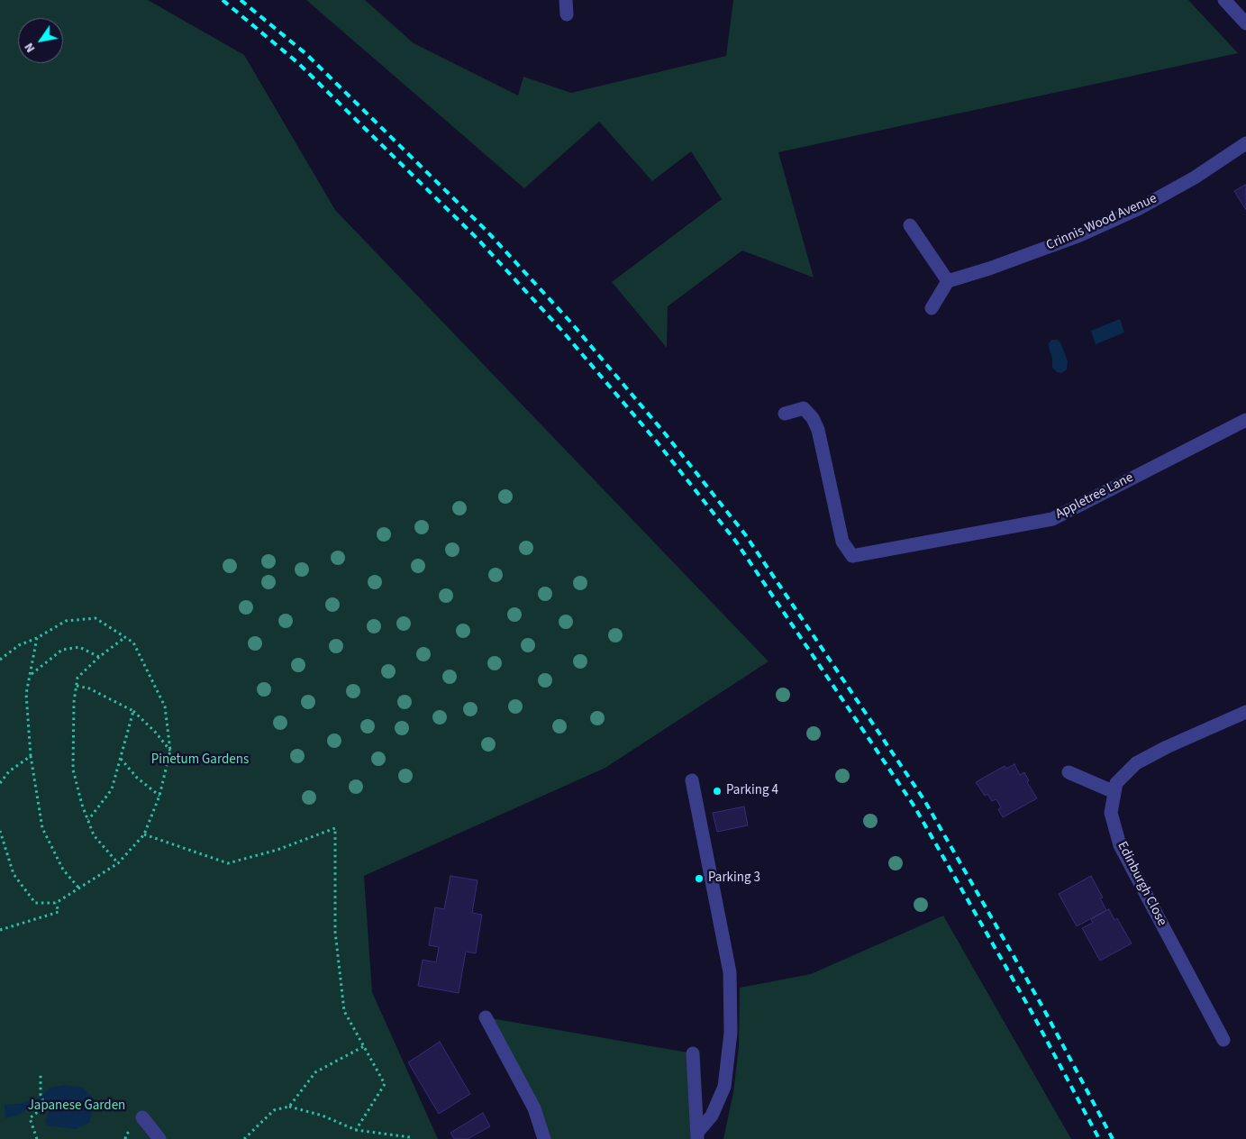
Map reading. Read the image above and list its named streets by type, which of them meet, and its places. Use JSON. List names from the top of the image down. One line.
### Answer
{"streets":{"street":["Crinnis Wood Avenue","Appletree Lane","Edinburgh Close"]},"parks":["Pinetum Gardens","Japanese Garden"],"places":["Parking 4","Parking 3"],"north":"bottom left"}
